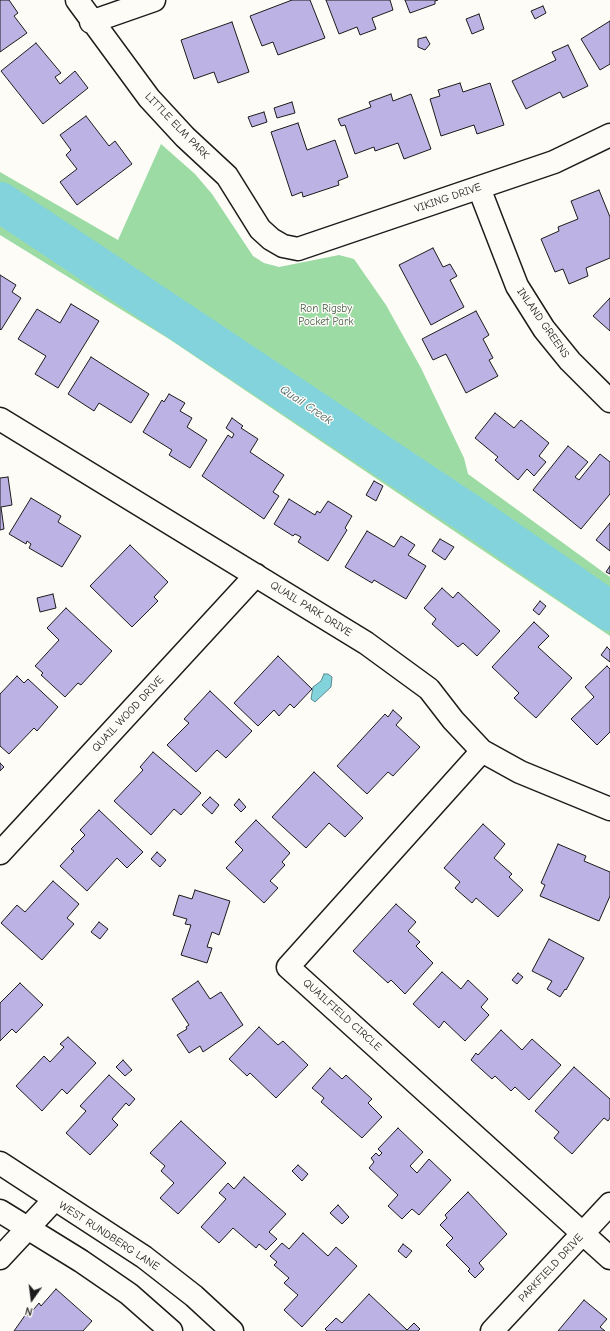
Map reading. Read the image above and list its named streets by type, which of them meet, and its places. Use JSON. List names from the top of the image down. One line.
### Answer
{"streets":{"street":["LITTLE ELM PARK","VIKING DRIVE","INLAND GREENS","QUAIL PARK DRIVE","QUAIL WOOD DRIVE","QUAILFIELD CIRCLE","WEST RUNDBERG LANE","PARKFIELD DRIVE"]},"crossings":[["LITTLE ELM PARK","VIKING DRIVE"],["VIKING DRIVE","INLAND GREENS"],["QUAIL PARK DRIVE","QUAIL WOOD DRIVE"],["QUAIL PARK DRIVE","QUAILFIELD CIRCLE"],["QUAILFIELD CIRCLE","PARKFIELD DRIVE"]],"water":["Quail Creek"],"parks":["Ron Rigsby Pocket Park"],"north":"bottom"}
